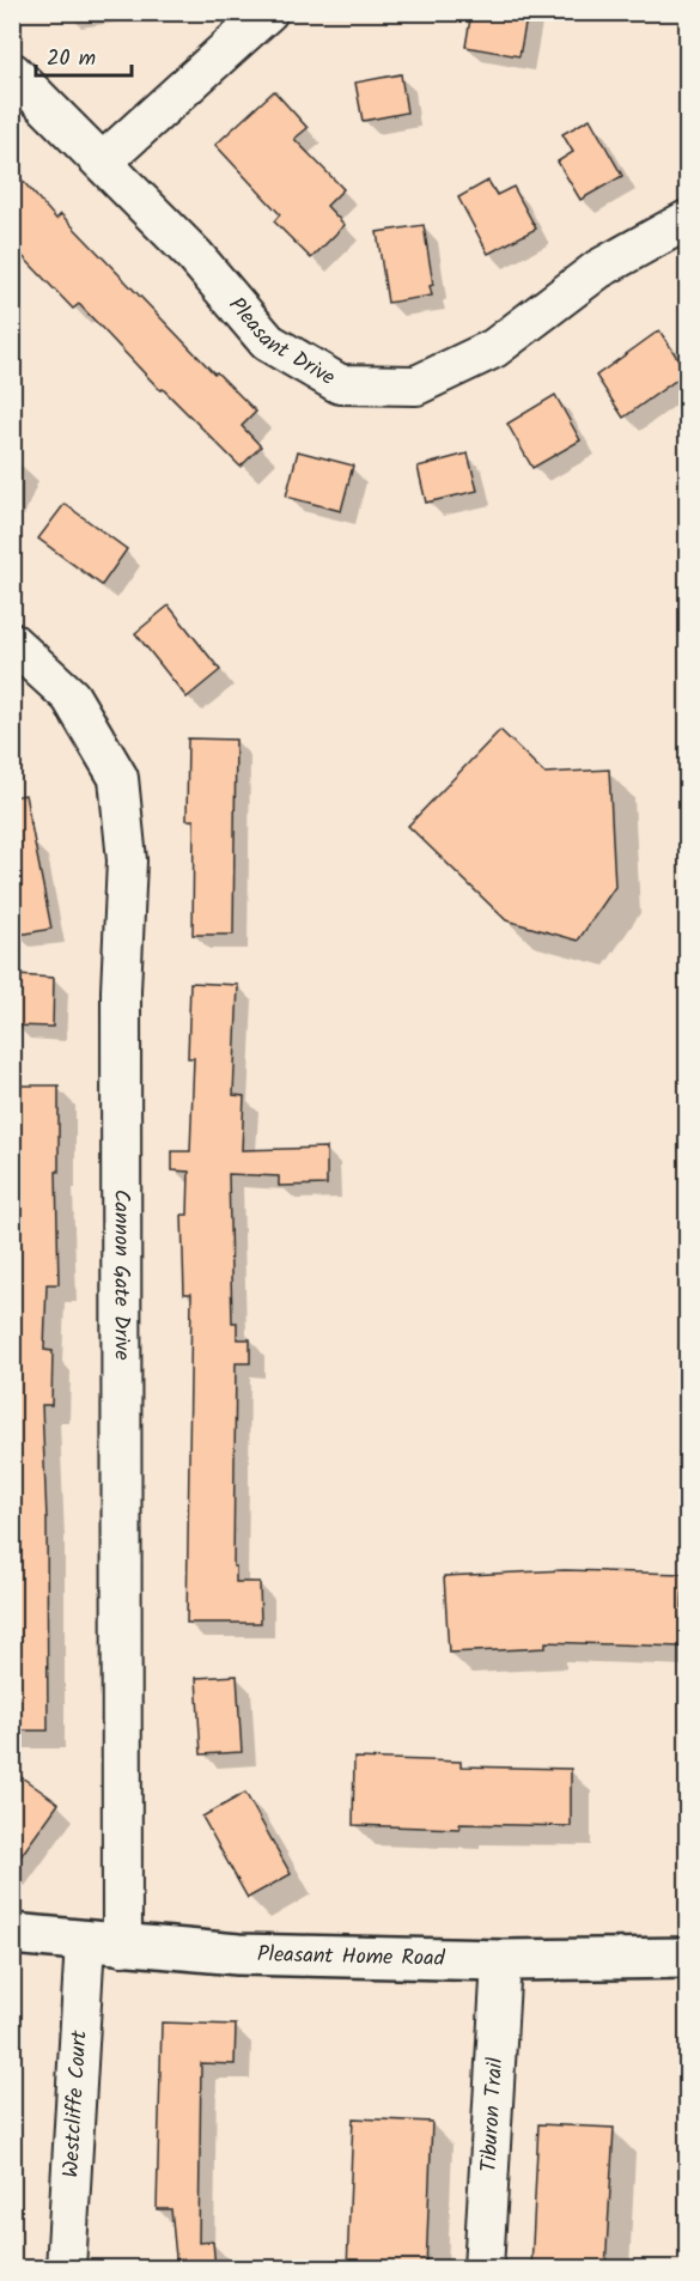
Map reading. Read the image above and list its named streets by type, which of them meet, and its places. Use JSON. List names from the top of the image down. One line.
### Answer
{"streets":{"main road":["Pleasant Home Road"],"street":["Pleasant Drive","Cannon Gate Drive","Westcliffe Court","Tiburon Trail"]},"crossings":[["Cannon Gate Drive","Pleasant Home Road"],["Cannon Gate Drive","Westcliffe Court"],["Pleasant Home Road","Westcliffe Court"],["Pleasant Home Road","Tiburon Trail"]],"scale_bar":"20 m"}
